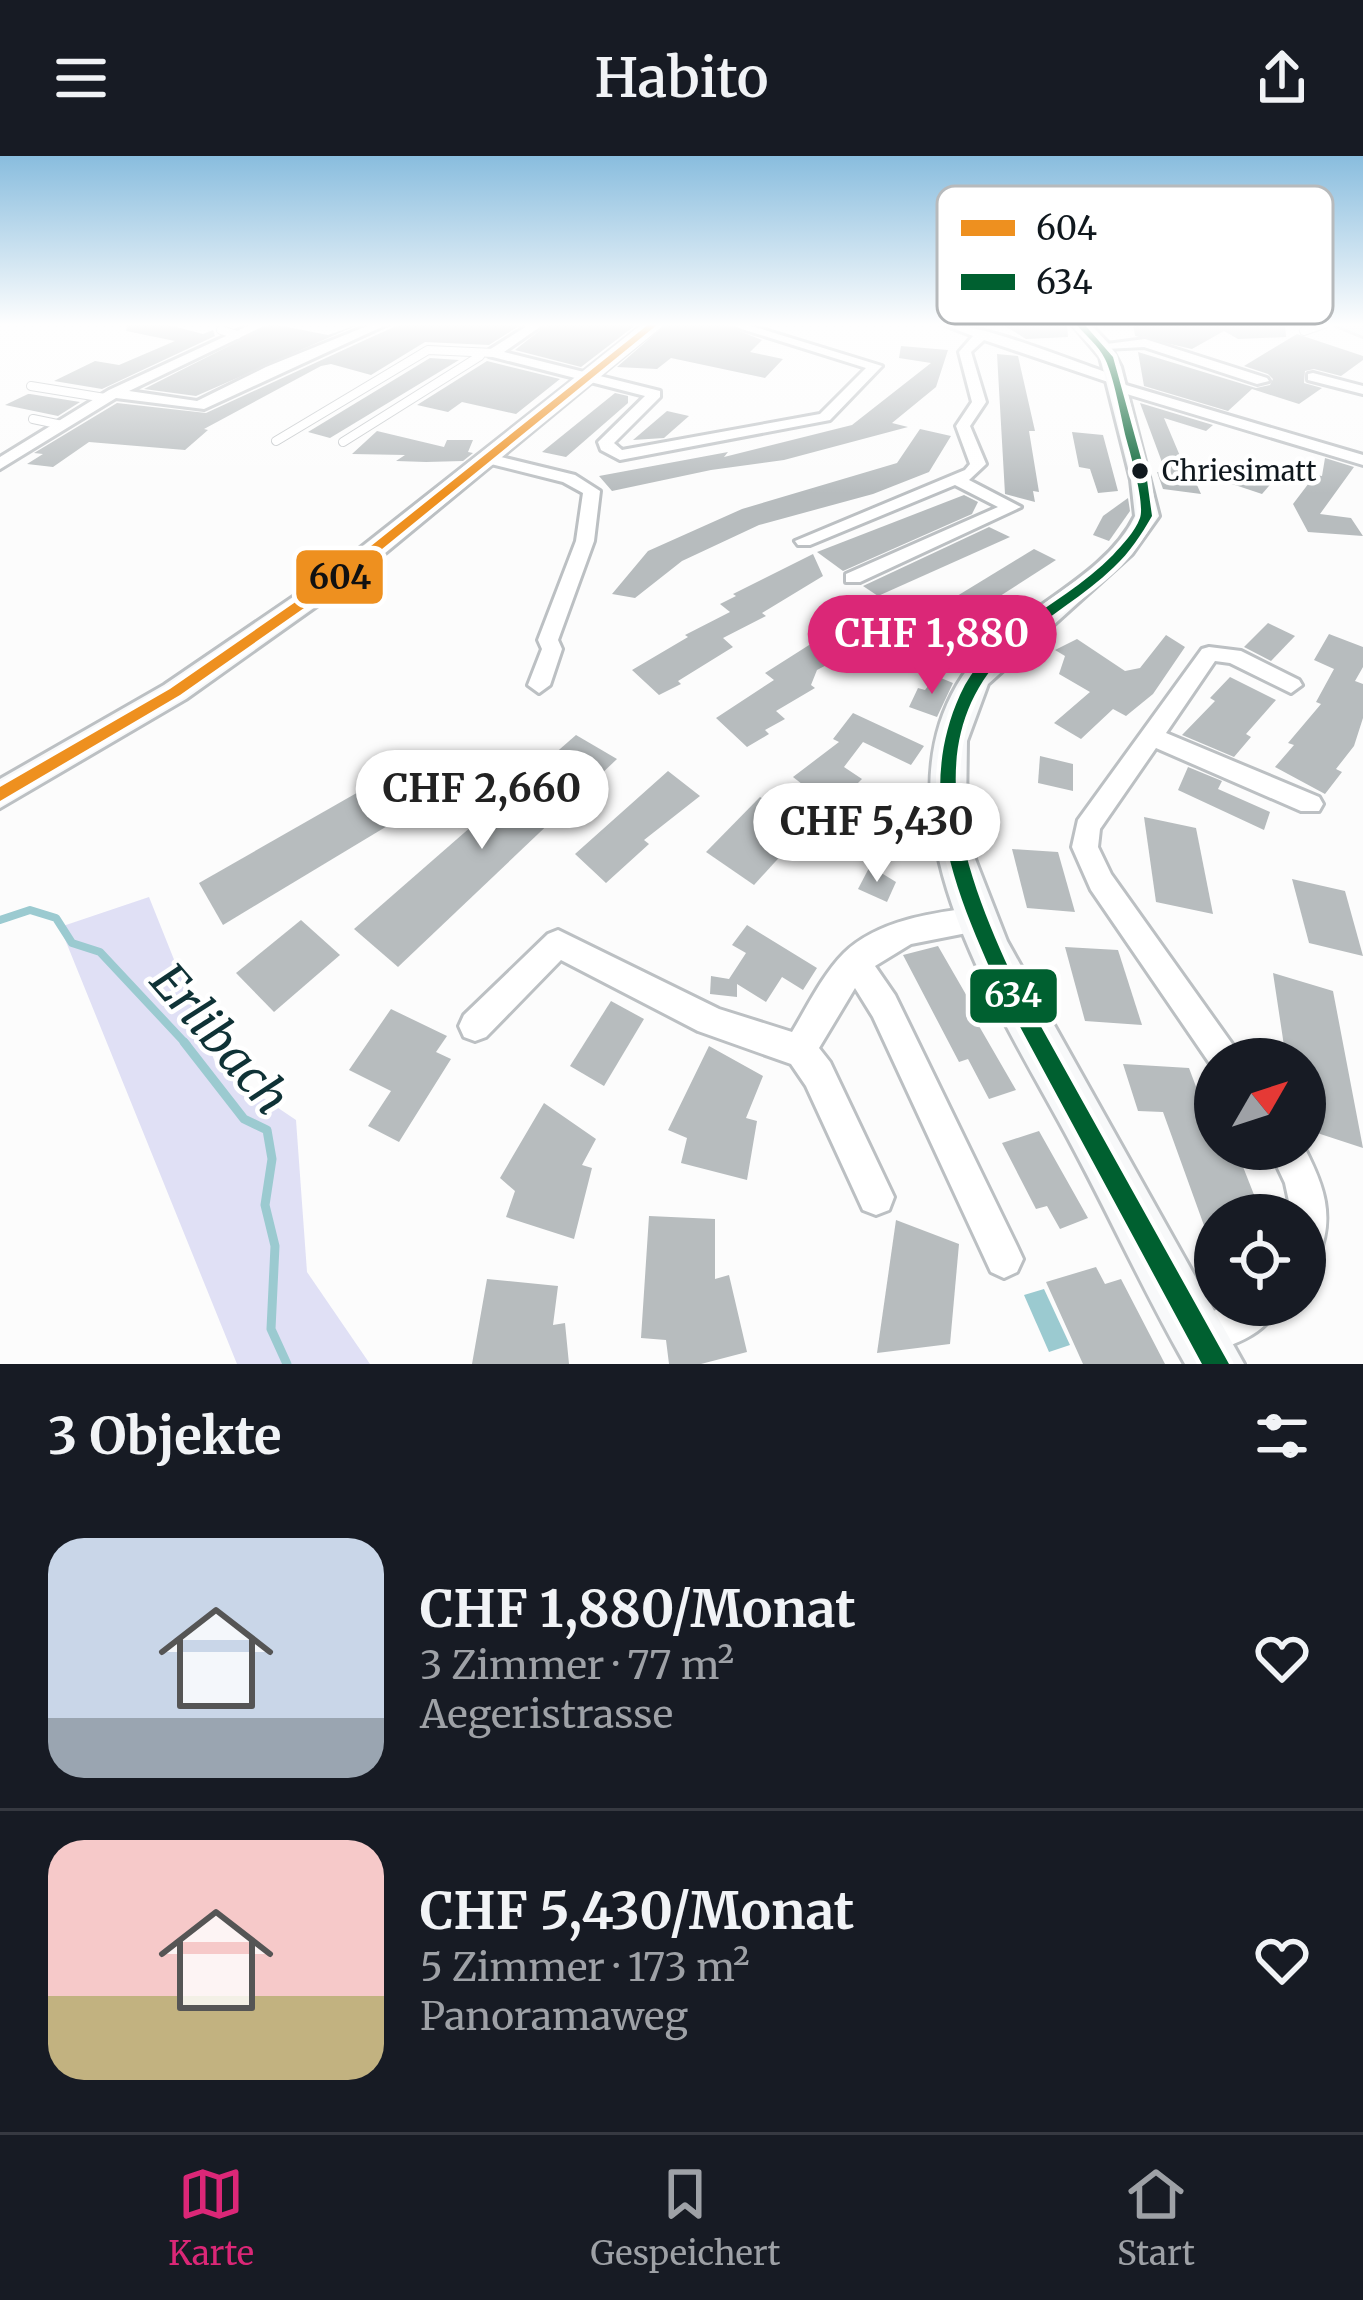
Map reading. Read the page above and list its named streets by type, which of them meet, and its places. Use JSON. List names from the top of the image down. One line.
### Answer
{"water":["Erlibach"],"places":["Chriesimatt"],"lines":["transit line 604","transit line 634"],"legend":["604","634"],"north":"top right","page":{"header":"Habito","price":["CHF 1,880","CHF 2,660","CHF 5,430"],"heading":"3 Objekte","list":[{"name":"CHF 1,880/Monat","note":"3 Zimmer · 77 m² · Aegeristrasse"},{"name":"CHF 5,430/Monat","note":"5 Zimmer · 173 m² · Panoramaweg"}],"tabs":["Karte","Gespeichert","Start"]}}
